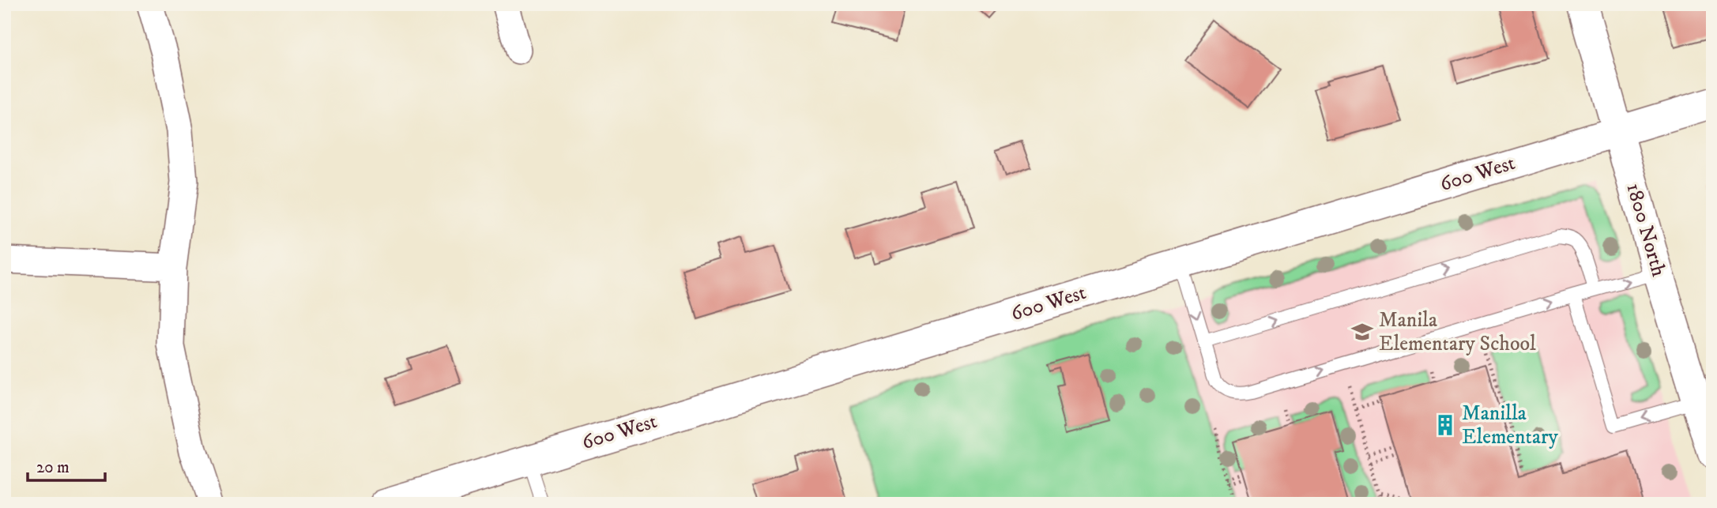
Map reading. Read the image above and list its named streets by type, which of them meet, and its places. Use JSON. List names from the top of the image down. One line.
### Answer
{"streets":{"street":["600 West","1800 North"]},"crossings":[["600 West","1800 North"]],"places":{"school or university":["Manila Elementary School"],"building":["Manilla Elementary"]},"scale_bar":"20 m"}
